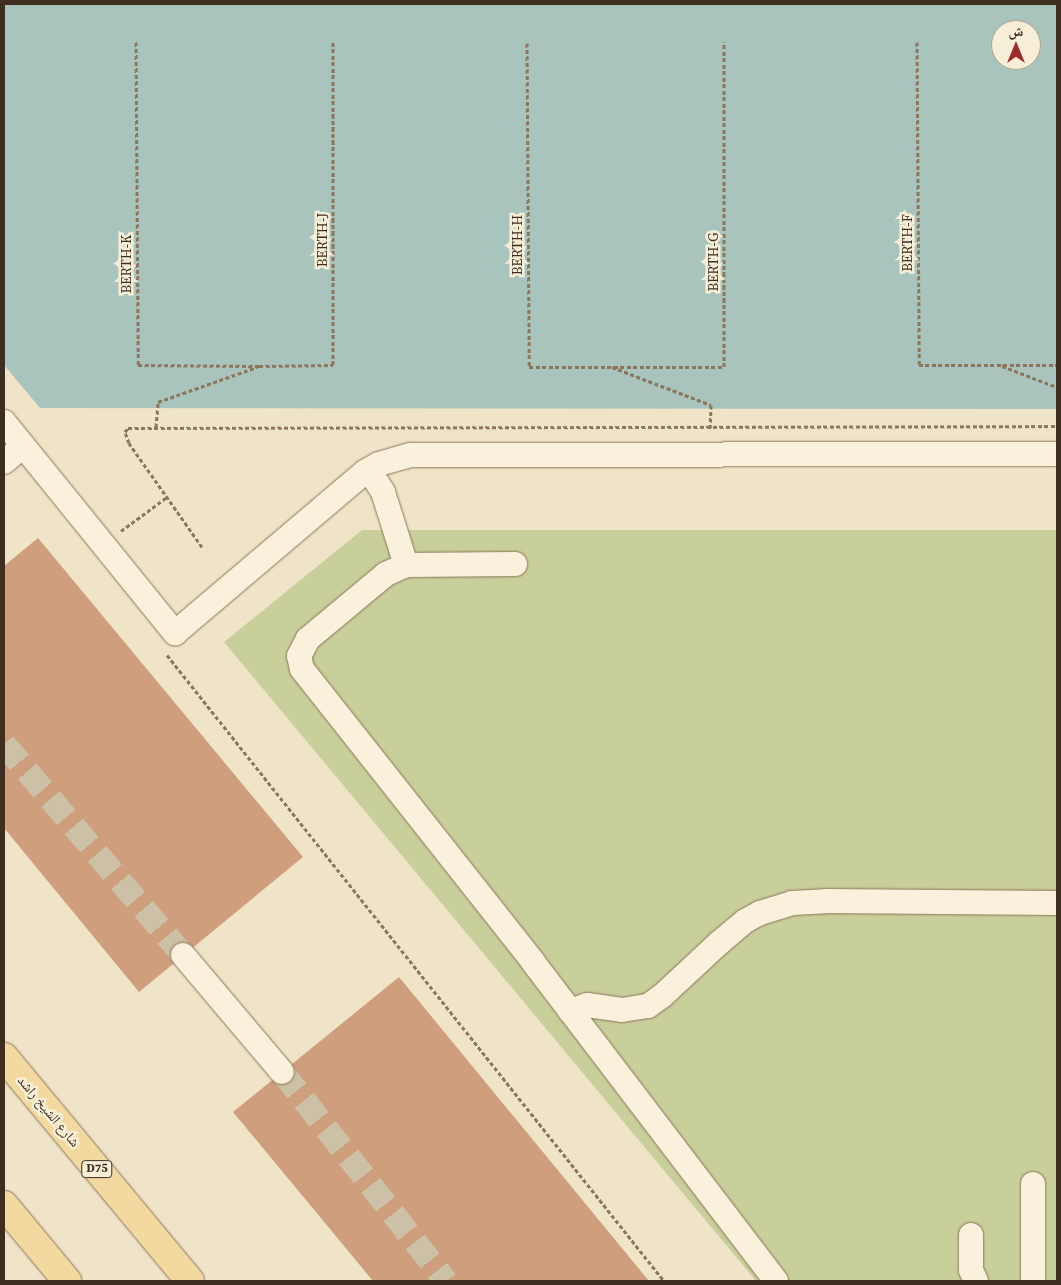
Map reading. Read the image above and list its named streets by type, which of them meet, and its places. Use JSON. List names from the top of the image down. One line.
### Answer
{"streets":{"main road":["شارع الشيخ راشد","D75"],"path":["BERTH-J","BERTH-F","BERTH-H","BERTH-G","BERTH-K"]},"crossings":[["BERTH-J","BERTH-K"],["BERTH-H","BERTH-G"]],"north":"top"}
